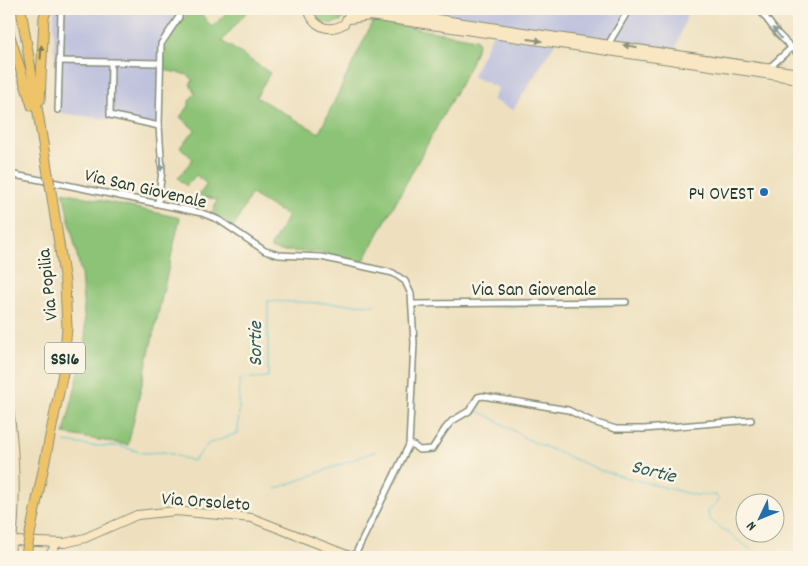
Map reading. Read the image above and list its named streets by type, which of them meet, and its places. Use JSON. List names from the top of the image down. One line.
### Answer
{"streets":{"main road":["Via Popilia","SS16"],"street":["Via San Giovenale","Via Orsoleto"]},"crossings":[["Via San Giovenale","Via Popilia"],["Via San Giovenale","Via Orsoleto"]],"water":["Sortie"],"places":["P4 OVEST"],"north":"bottom left"}
